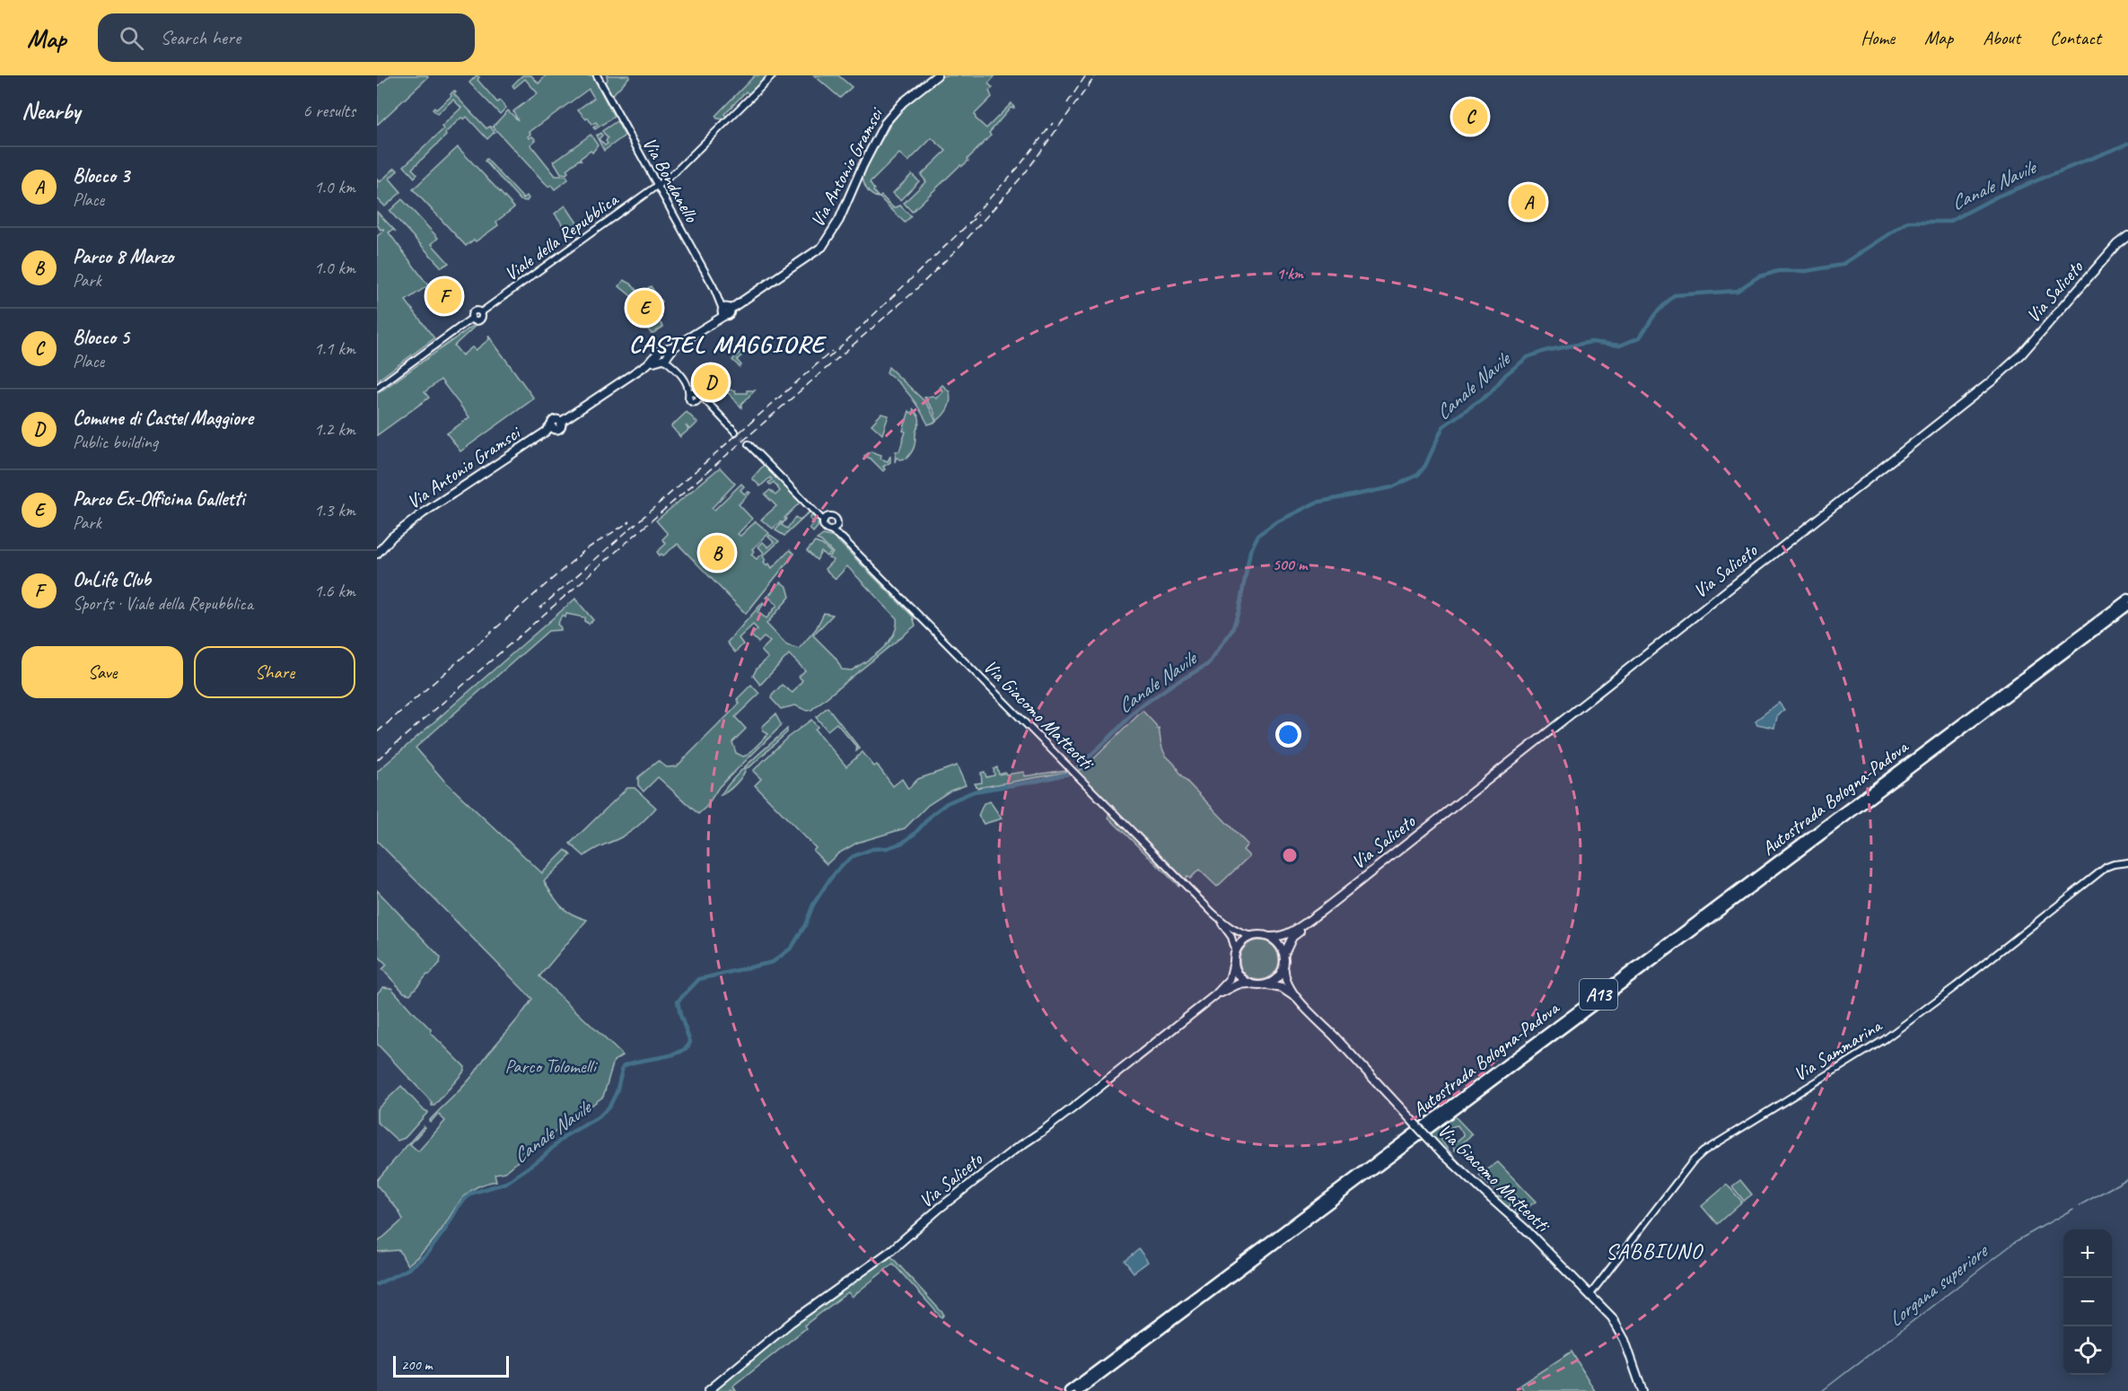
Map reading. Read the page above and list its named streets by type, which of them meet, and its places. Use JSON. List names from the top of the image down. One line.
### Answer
{"streets":{"highway":["Autostrada Bologna-Padova","A13"],"main road":["Via Antonio Gramsci","Via Saliceto","Via Giacomo Matteotti"],"street":["Via Bondanello","Viale della Repubblica","Via Sammarina"]},"crossings":[["Via Antonio Gramsci","Via Bondanello"],["Via Bondanello","Viale della Repubblica"],["Via Saliceto","Via Giacomo Matteotti"],["Via Giacomo Matteotti","Via Sammarina"]],"districts":["CASTEL MAGGIORE","SABBIUNO"],"water":["Canale Navile","Lorgana superiore"],"parks":["Parco Tolomelli"],"scale_bar":"200 m","page":{"header":"Map","search":"Search here","nav":["Home","Map","About","Contact"],"heading":["Nearby","6 results"],"pins":["C","A","F","E","D","B"],"list":[{"mark":"A","name":"Blocco 3","note":"Place","value":"1.0 km"},{"mark":"B","name":"Parco 8 Marzo","note":"Park","value":"1.0 km"},{"mark":"C","name":"Blocco 5","note":"Place","value":"1.1 km"},{"mark":"D","name":"Comune di Castel Maggiore","note":"Public building","value":"1.2 km"},{"mark":"E","name":"Parco Ex-Officina Galletti","note":"Park","value":"1.3 km"},{"mark":"F","name":"OnLife Club","note":"Sports · Viale della Repubblica","value":"1.6 km"}],"buttons":["Save","Share"],"map_buttons":["+","−"],"scale":"200 m"},"rings":["1 km","500 m"]}
